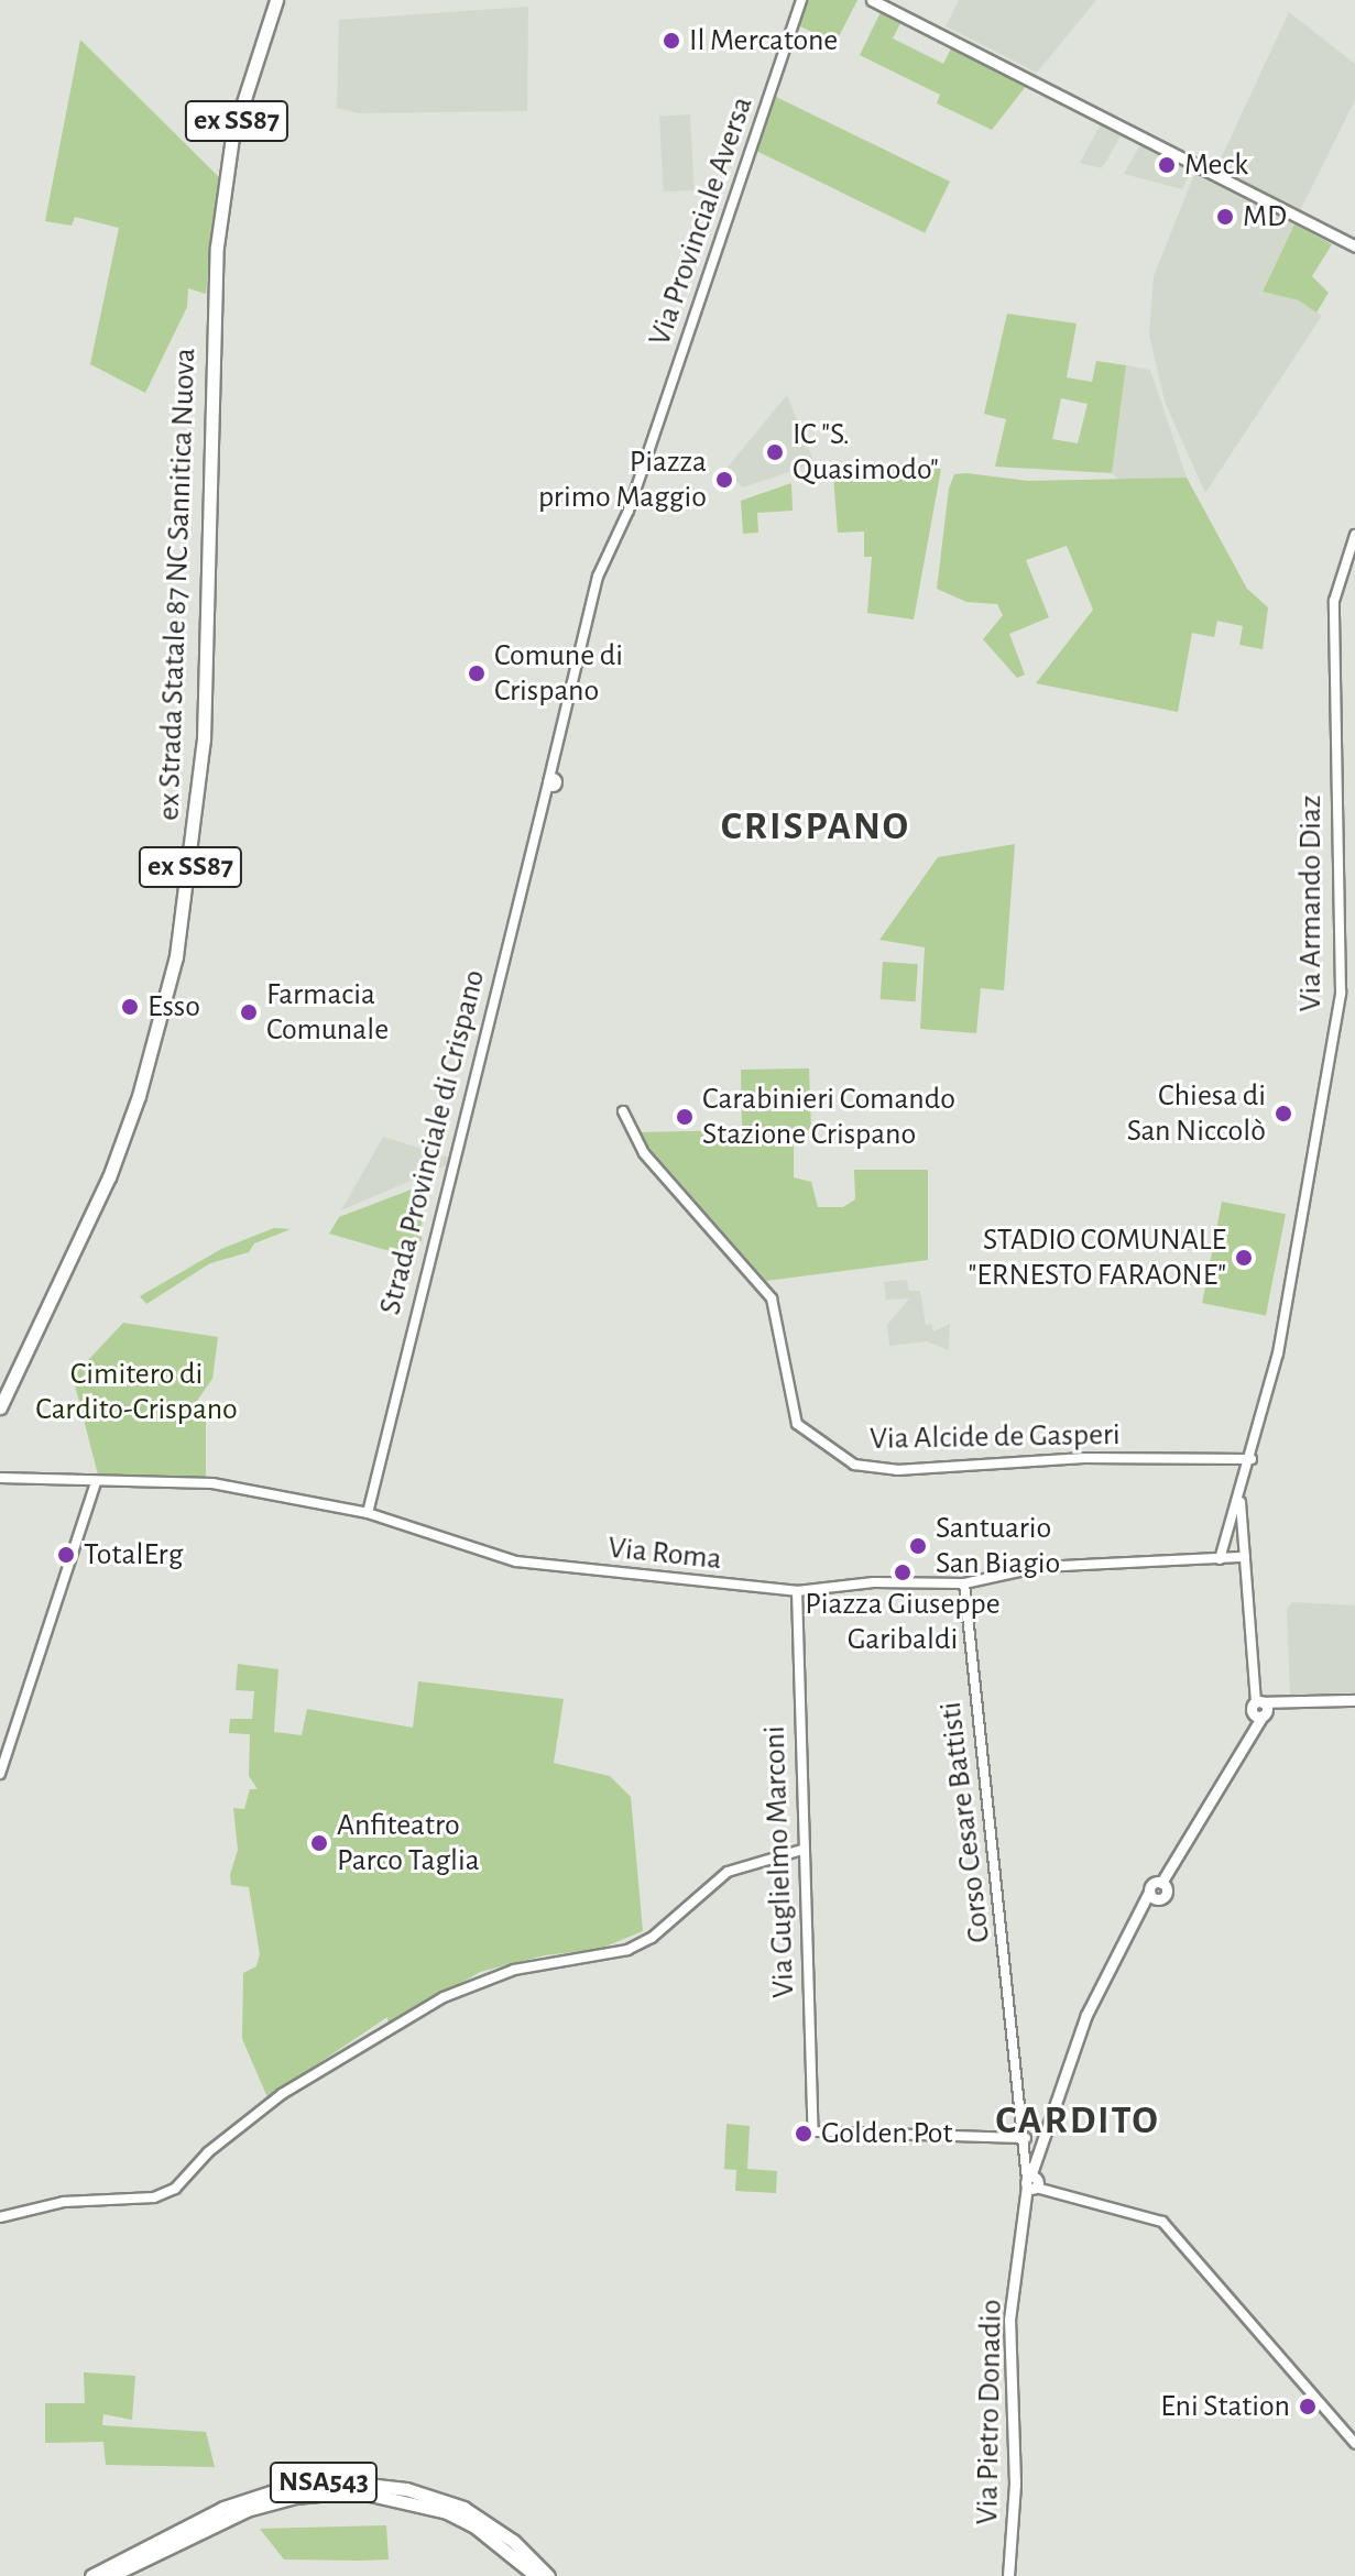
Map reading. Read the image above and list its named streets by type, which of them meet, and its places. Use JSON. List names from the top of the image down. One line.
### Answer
{"streets":{"highway":["ex SS87","ex Strada Statale 87 NC Sannitica Nuova","NSA543"],"main road":["Via Pietro Donadio"],"street":["Via Provinciale Aversa","Via Armando Diaz","Strada Provinciale di Crispano","Via Alcide de Gasperi","Via Roma","Corso Cesare Battisti","Via Guglielmo Marconi"]},"crossings":[["Via Provinciale Aversa","Strada Provinciale di Crispano"],["Via Armando Diaz","Via Alcide de Gasperi"],["Via Armando Diaz","Via Roma"],["Strada Provinciale di Crispano","Via Roma"],["Via Roma","Corso Cesare Battisti"],["Via Roma","Via Guglielmo Marconi"],["Corso Cesare Battisti","Via Guglielmo Marconi"],["Corso Cesare Battisti","Via Pietro Donadio"]],"districts":["CRISPANO","CARDITO"],"parks":["Cimitero di Cardito-Crispano"],"places":["Il Mercatone","Meck","MD","IC \"S. Quasimodo\"","Piazza primo Maggio","Comune di Crispano","Esso","Farmacia Comunale","Chiesa di San Niccolò","Carabinieri Comando Stazione Crispano","STADIO COMUNALE \"ERNESTO FARAONE\"","Santuario San Biagio","TotalErg","Piazza Giuseppe Garibaldi","Anfiteatro Parco Taglia","Golden Pot","Eni Station"]}
